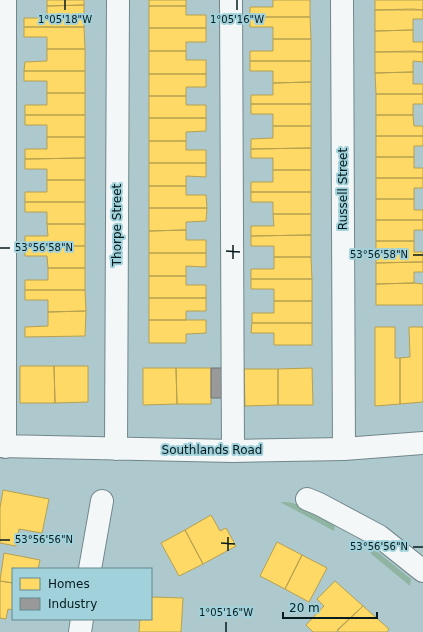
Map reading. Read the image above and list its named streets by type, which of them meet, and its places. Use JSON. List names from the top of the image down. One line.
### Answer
{"streets":{"street":["Russell Street","Thorpe Street","Southlands Road"]},"crossings":[["Russell Street","Southlands Road"],["Thorpe Street","Southlands Road"]],"legend":["Homes","Industry"],"scale_bar":"20 m","coordinates":["1°05'18\"W","1°05'16\"W","53°56'58\"N","53°56'56\"N"]}
